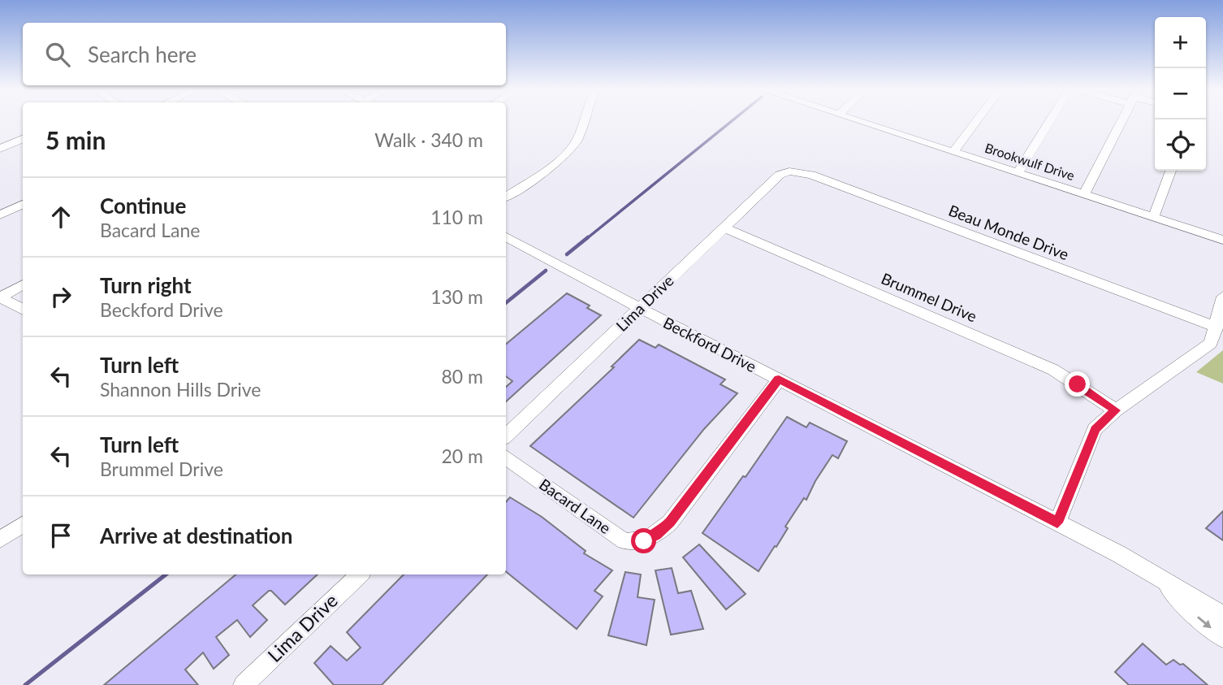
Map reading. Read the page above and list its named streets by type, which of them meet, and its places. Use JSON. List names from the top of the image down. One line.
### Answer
{"streets":{"street":["Brookwulf Drive","Beau Monde Drive","Brummel Drive","Lima Drive","Beckford Drive","Bacard Lane"]},"crossings":[["Beau Monde Drive","Lima Drive"],["Brummel Drive","Lima Drive"],["Lima Drive","Beckford Drive"],["Beckford Drive","Bacard Lane"]],"page":{"map_buttons":["+","−"],"search":"Search here","heading":["5 min","Walk · 340 m"],"list":[["Continue","Bacard Lane","110 m"],["Turn right","Beckford Drive","130 m"],["Turn left","Shannon Hills Drive","80 m"],["Turn left","Brummel Drive","20 m"],"Arrive at destination"]}}
